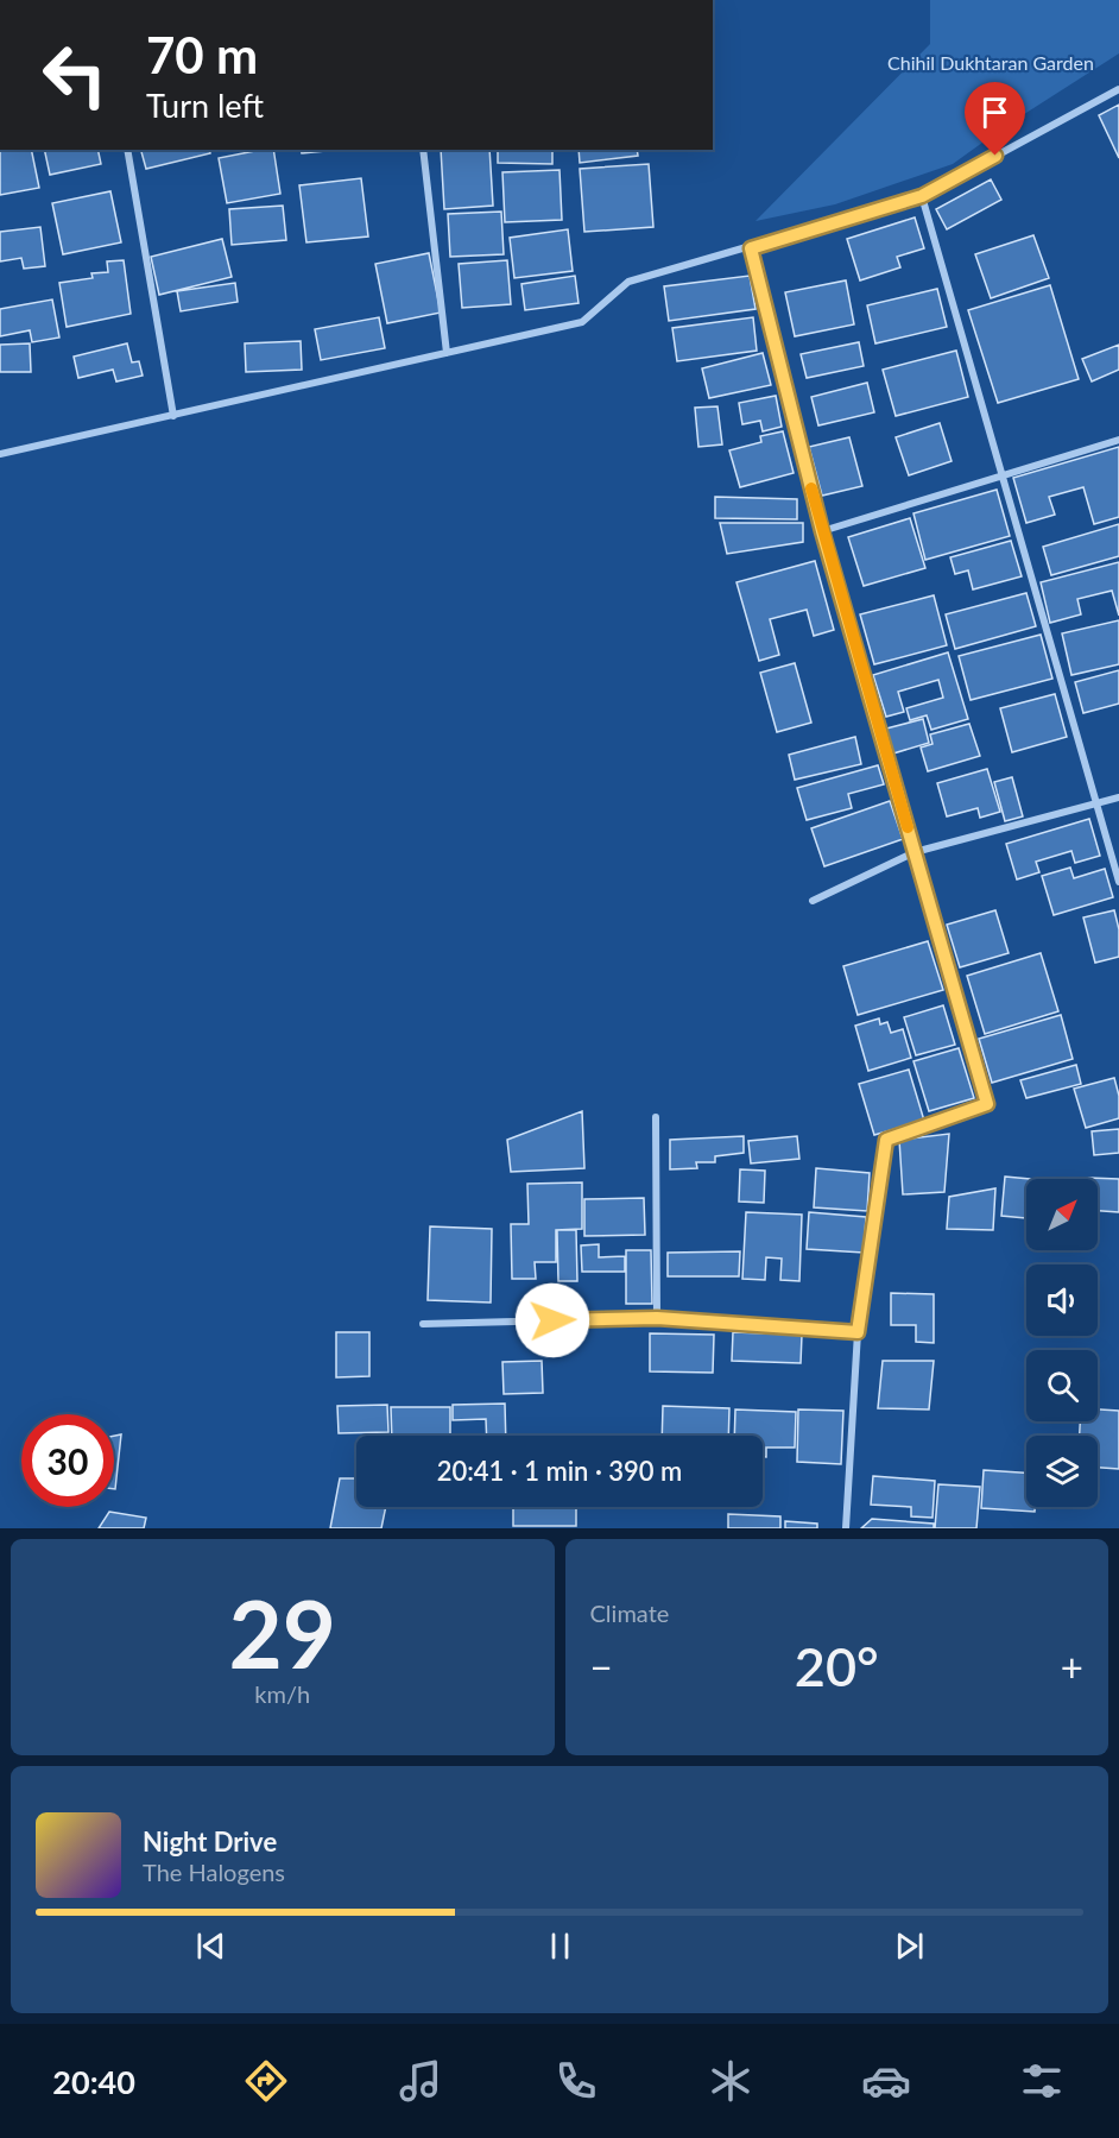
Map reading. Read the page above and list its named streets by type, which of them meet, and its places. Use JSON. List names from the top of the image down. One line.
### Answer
{"parks":["Chihil Dukhtaran Garden"],"north":"top right","page":{"turn":["70 m","Turn left"],"limit":"30","trip":"20:41 · 1 min · 390 m","tile":[["29","km/h"],"Climate"],"heat":["−","20°","+"],"song":["Night Drive","The Halogens"],"tabs":"20:40"}}
